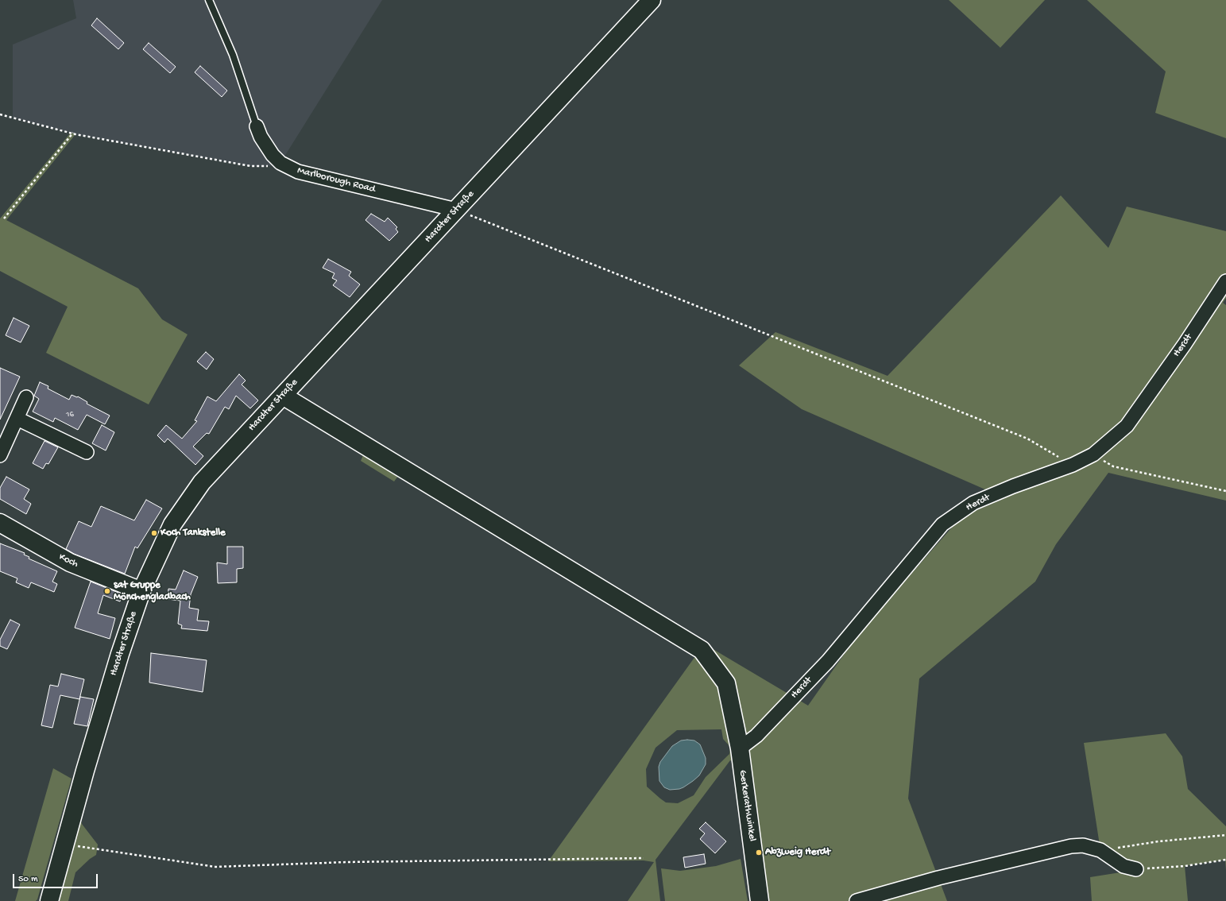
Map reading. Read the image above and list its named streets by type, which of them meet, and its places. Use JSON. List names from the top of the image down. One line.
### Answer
{"streets":{"main road":["Hardter Straße","Koch","Gerkerathwinkel"],"street":["Marlborough Road","Herdt"]},"crossings":[["Marlborough Road","Hardter Straße"],["Hardter Straße","Koch"],["Hardter Straße","Gerkerathwinkel"],["Herdt","Gerkerathwinkel"]],"places":["Koch Tankstelle","sat Gruppe Mönchengladbach","Abzweig Herdt"],"house_numbers":["16"],"scale_bar":"50 m"}
